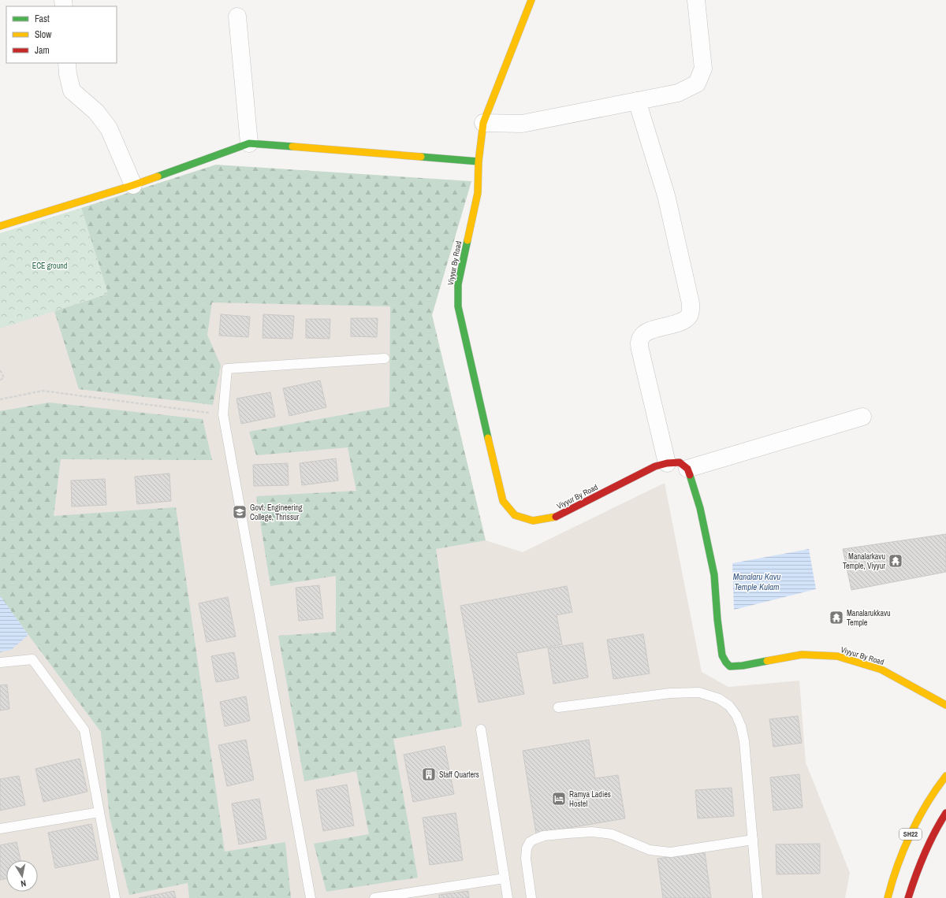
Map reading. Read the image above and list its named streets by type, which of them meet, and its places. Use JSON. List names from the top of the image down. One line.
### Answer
{"streets":{"street":["Viyyur By Road","SH22"]},"water":["Manalaru Kavu Temple Kulam"],"parks":["ECE ground"],"places":{"school or university":["Govt. Engineering College, Thrissur"],"temple":["Manalarkavu Temple, Viyyur","Manalarukkavu Temple"],"building":["Staff Quarters"],"hotel":["Ramya Ladies Hostel"]},"legend":["Fast","Slow","Jam"],"north":"bottom"}
